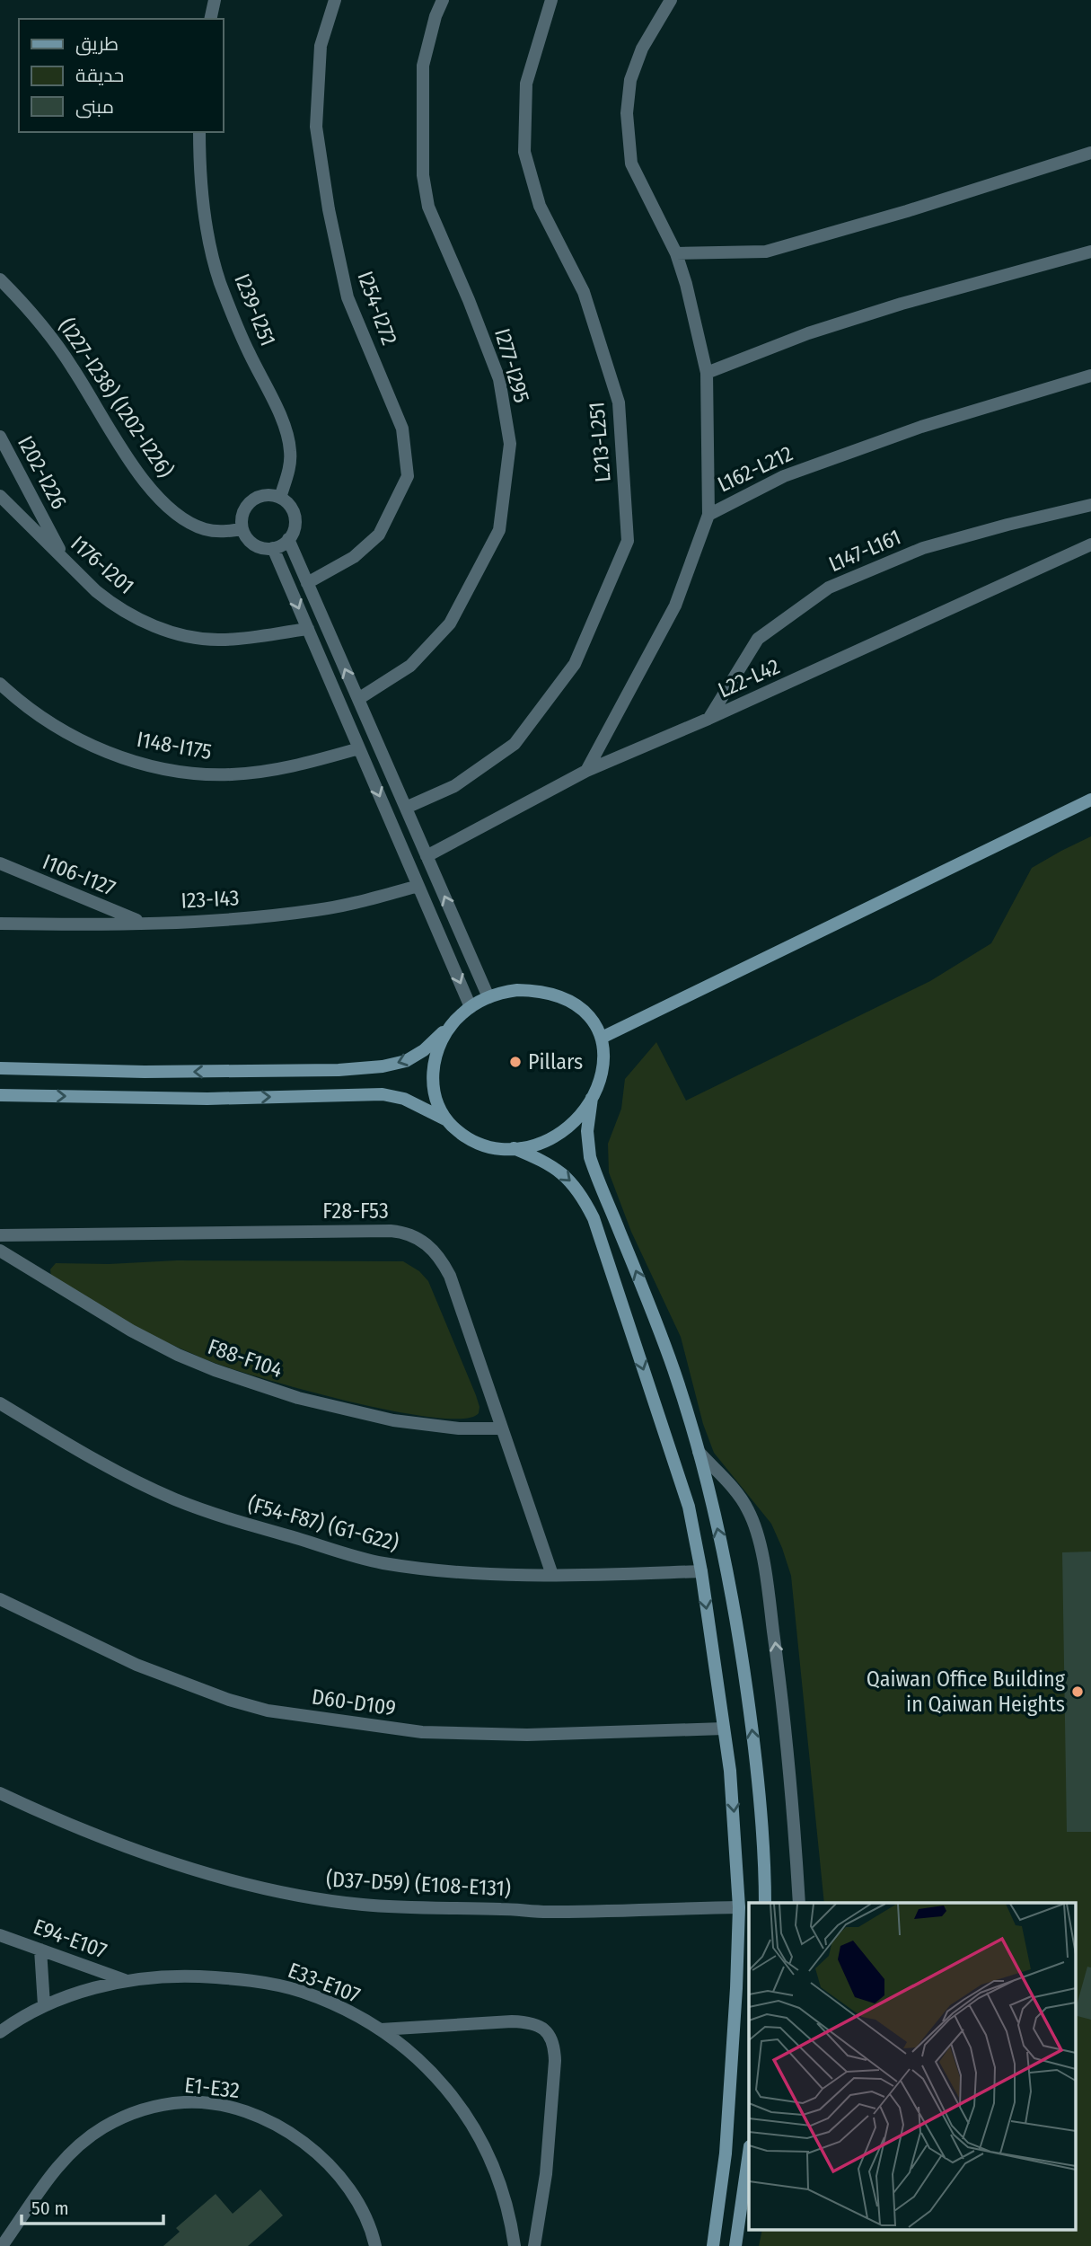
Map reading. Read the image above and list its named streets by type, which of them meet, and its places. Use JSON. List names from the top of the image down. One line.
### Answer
{"streets":{"street":["I254-I272","I239-I251","I277-I295","(I227-I238) (I202-I226)","L213-L251","L162-L212","I202-I226","L147-L161","I176-I201","L22-L42","I148-I175","I106-I127","I23-I43","F28-F53","F88-F104","(F54-F87) (G1-G22)","D60-D109","(D37-D59) (E108-E131)","E94-E107","E33-E107","E1-E32"]},"crossings":[["I239-I251","(I227-I238) (I202-I226)"],["L162-L212","L22-L42"],["I202-I226","I176-I201"],["L147-L161","L22-L42"],["I106-I127","I23-I43"],["F28-F53","F88-F104"],["F28-F53","(F54-F87) (G1-G22)"],["E94-E107","E33-E107"]],"places":["Pillars","Qaiwan Office Building in Qaiwan Heights"],"legend":["طريق","حديقة","مبنى"],"scale_bar":"50 m"}
